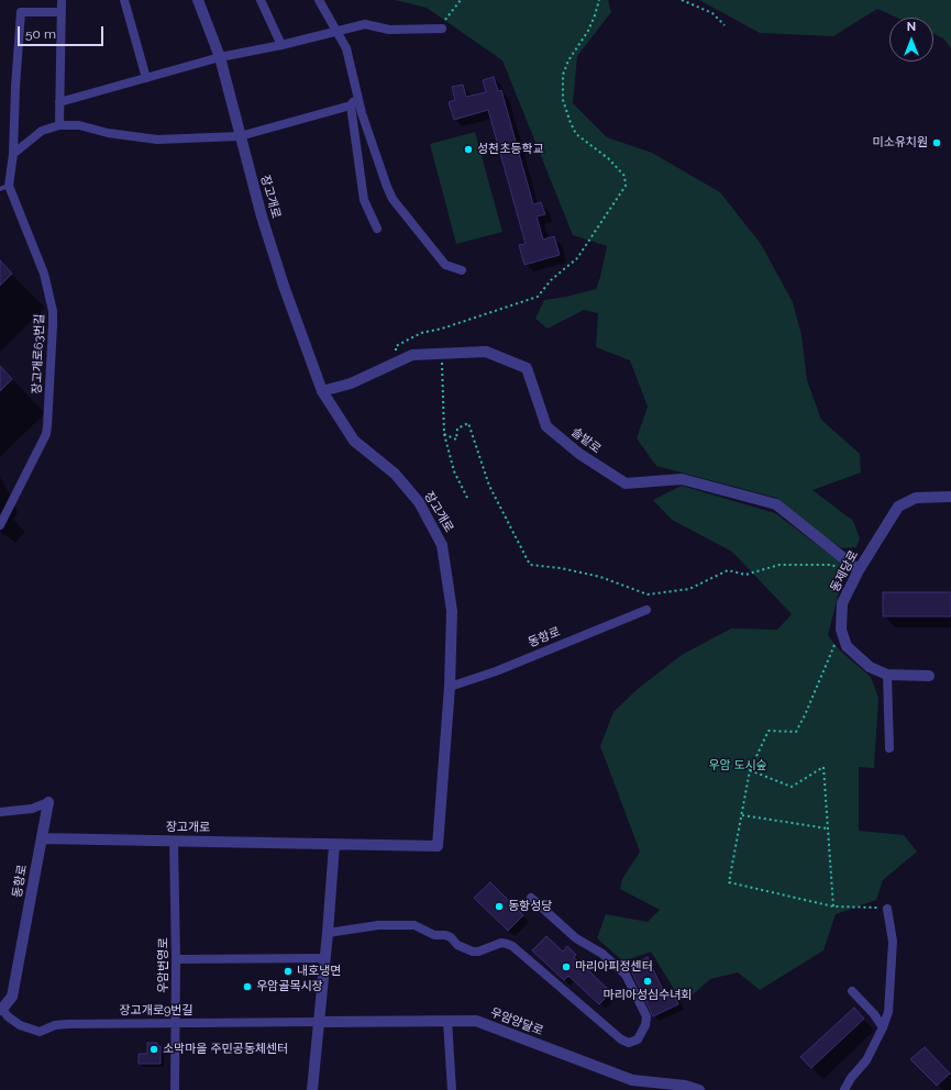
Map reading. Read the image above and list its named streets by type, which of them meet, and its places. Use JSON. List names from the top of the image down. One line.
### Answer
{"streets":{"street":["장고개로","장고개로63번길","솔밭로","동제당로","동항로","우암번영로","장고개로9번길","우암양달로"]},"crossings":[["장고개로","솔밭로"],["장고개로","동항로"],["장고개로","우암번영로"],["솔밭로","동제당로"],["동항로","장고개로9번길"],["우암번영로","장고개로9번길"],["장고개로9번길","우암양달로"]],"parks":["우암 도시숲"],"places":["미소유치원","성천초등학교","동항성당","마리아피정센터","내호냉면","마리아성심수녀회","우암골목시장","소막마을 주민공동체센터"],"scale_bar":"50 m","north":"top"}
